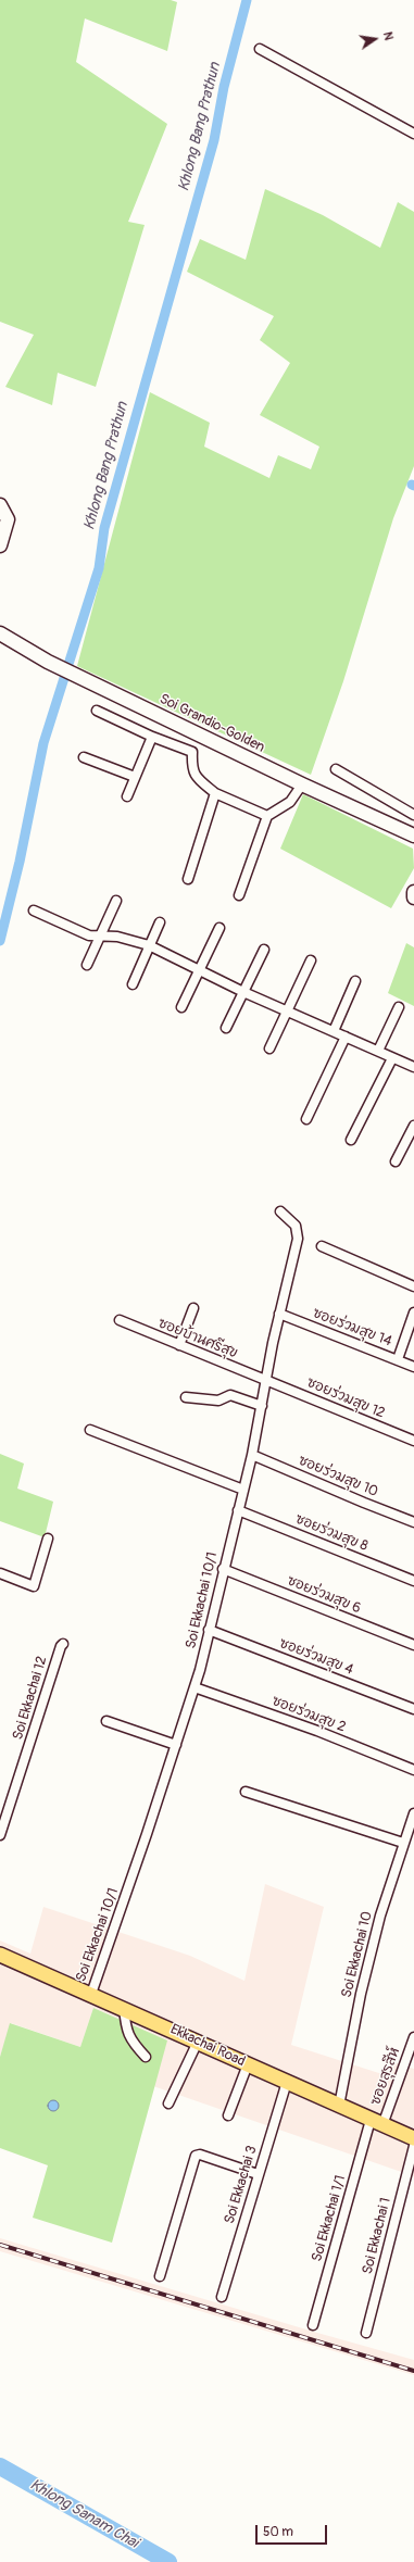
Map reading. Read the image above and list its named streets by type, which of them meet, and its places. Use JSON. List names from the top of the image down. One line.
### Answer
{"streets":{"main road":["Ekkachai Road"],"street":["Soi Grandio-Golden","ซอยร่วมสุข 14","ซอยบ้านศรีสุข","ซอยร่วมสุข 12","ซอยร่วมสุข 10","ซอยร่วมสุข 8","ซอยร่วมสุข 6","Soi Ekkachai 10/1","ซอยร่วมสุข 4","Soi Ekkachai 12","ซอยร่วมสุข 2","Soi Ekkachai 10","ซอยสุรสีห์","Soi Ekkachai 3","Soi Ekkachai 1/1","Soi Ekkachai 1"]},"crossings":[["ซอยร่วมสุข 14","Soi Ekkachai 10/1"],["ซอยบ้านศรีสุข","ซอยร่วมสุข 12"],["ซอยบ้านศรีสุข","Soi Ekkachai 10/1"],["ซอยร่วมสุข 12","Soi Ekkachai 10/1"],["ซอยร่วมสุข 10","Soi Ekkachai 10/1"],["ซอยร่วมสุข 8","Soi Ekkachai 10/1"],["ซอยร่วมสุข 6","Soi Ekkachai 10/1"],["Soi Ekkachai 10/1","ซอยร่วมสุข 4"],["Soi Ekkachai 10/1","ซอยร่วมสุข 2"],["Soi Ekkachai 10/1","Ekkachai Road"],["Soi Ekkachai 10","Ekkachai Road"],["Ekkachai Road","ซอยสุรสีห์"],["Ekkachai Road","Soi Ekkachai 3"],["Ekkachai Road","Soi Ekkachai 1/1"],["ซอยสุรสีห์","Soi Ekkachai 1/1"]],"water":["Khlong Bang Prathun","Khlong Sanam Chai"],"scale_bar":"50 m","north":"right"}
